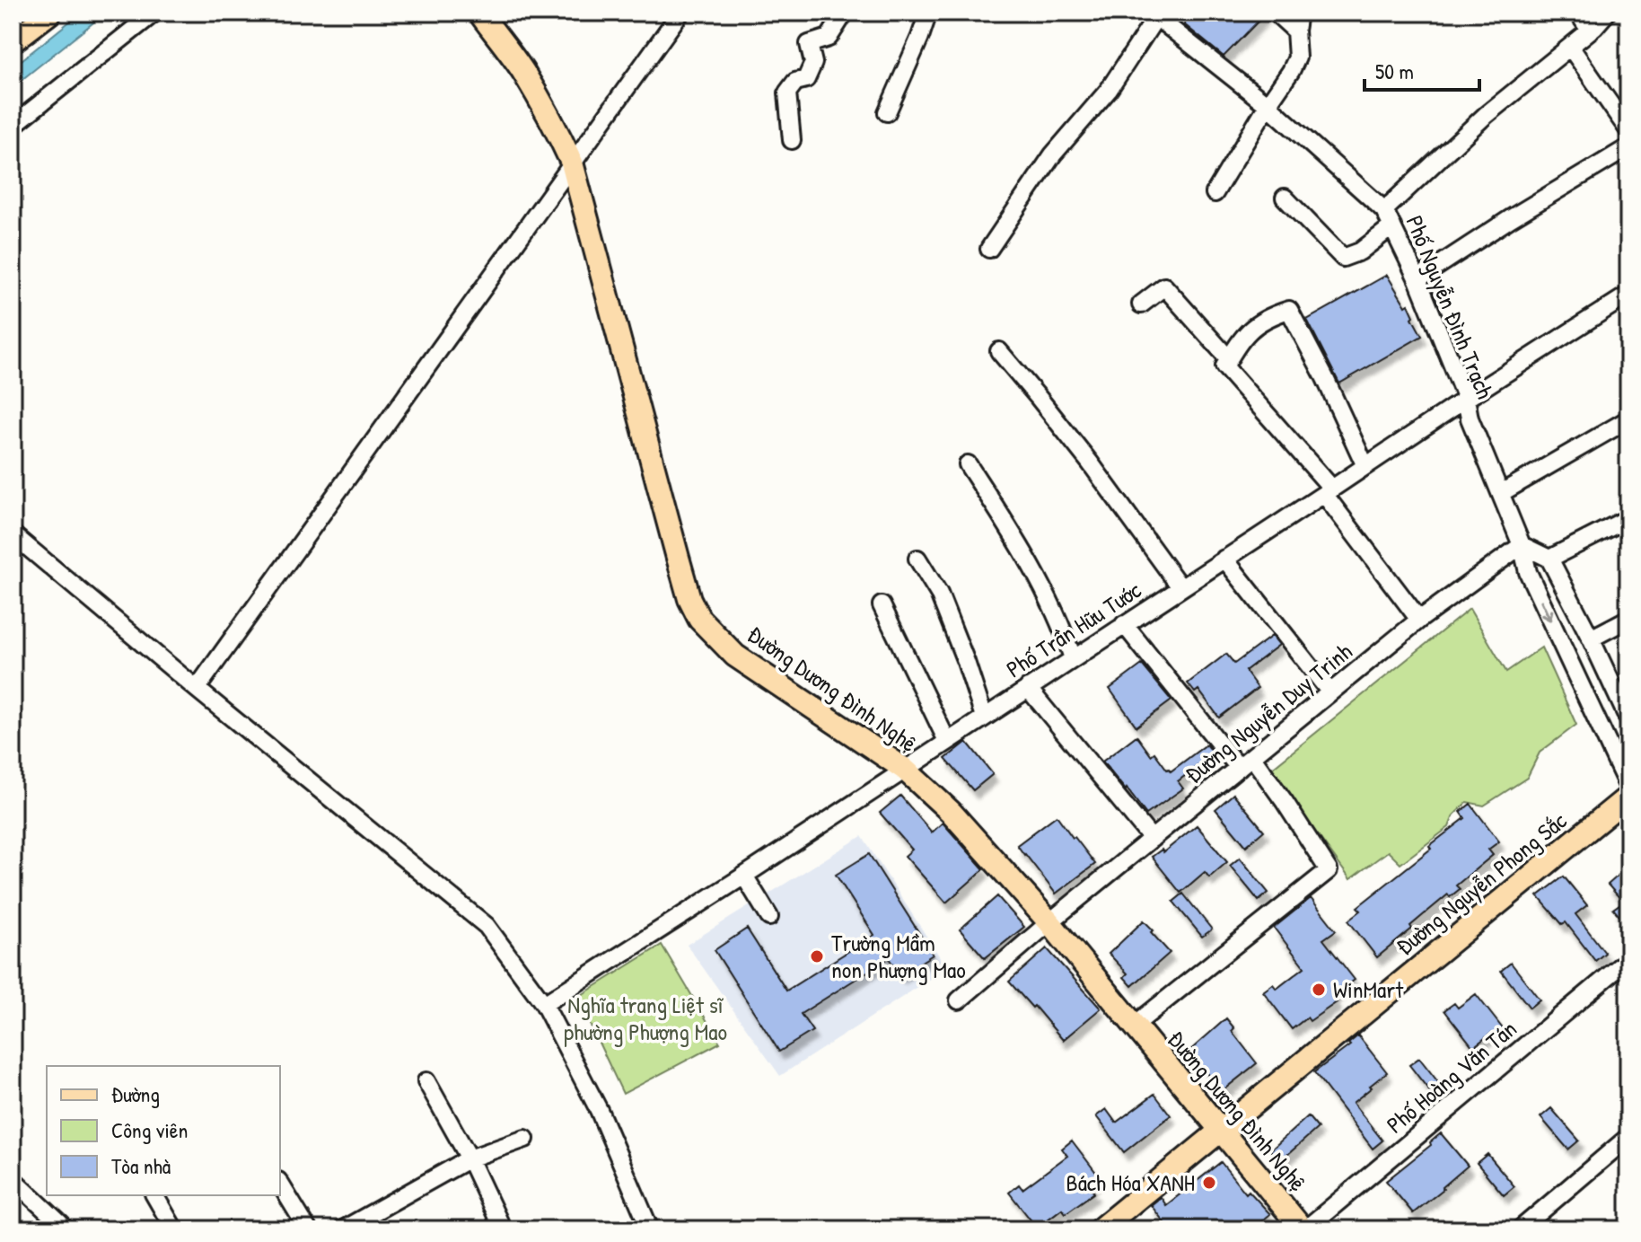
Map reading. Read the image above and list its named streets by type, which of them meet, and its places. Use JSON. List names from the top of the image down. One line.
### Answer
{"streets":{"main road":["Đường Dương Đình Nghệ","Đường Nguyễn Phong Sắc"],"street":["Phố Nguyễn Đình Trạch","Phố Trần Hữu Tước","Đường Nguyễn Duy Trinh","Phố Hoàng Văn Tán"]},"crossings":[["Phố Nguyễn Đình Trạch","Phố Trần Hữu Tước"],["Phố Nguyễn Đình Trạch","Đường Nguyễn Duy Trinh"],["Phố Trần Hữu Tước","Đường Dương Đình Nghệ"],["Đường Dương Đình Nghệ","Đường Nguyễn Duy Trinh"],["Đường Dương Đình Nghệ","Đường Nguyễn Phong Sắc"],["Đường Dương Đình Nghệ","Phố Hoàng Văn Tán"]],"parks":["Nghĩa trang Liệt sĩ phường Phượng Mao"],"places":["Trường Mầm non Phượng Mao","WinMart","Bách Hóa XANH"],"legend":["Đường","Công viên","Tòa nhà"],"scale_bar":"50 m"}
